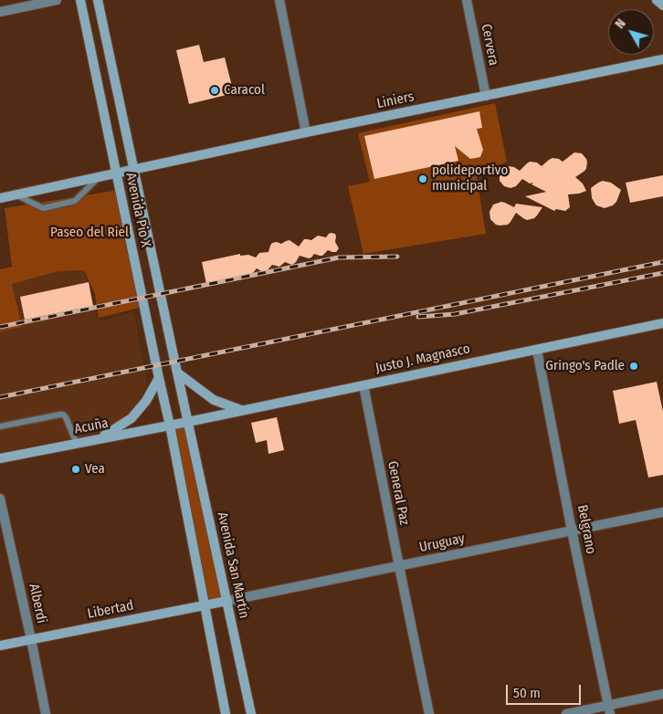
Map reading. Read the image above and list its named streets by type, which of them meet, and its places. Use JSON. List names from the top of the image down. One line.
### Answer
{"streets":{"main road":["Liniers","Avenida Pio X","Justo J. Magnasco","Acuña","Avenida San Martín","Libertad"],"street":["Cervera","General Paz","Belgrano","Uruguay","Alberdi"]},"crossings":[["Cervera","Liniers"],["Liniers","Avenida Pio X"],["Avenida Pio X","Justo J. Magnasco"],["Avenida Pio X","Acuña"],["Avenida Pio X","Avenida San Martín"],["Justo J. Magnasco","Acuña"],["Justo J. Magnasco","General Paz"],["Justo J. Magnasco","Belgrano"],["Justo J. Magnasco","Avenida San Martín"],["Acuña","Avenida San Martín"],["General Paz","Uruguay"],["Belgrano","Uruguay"],["Uruguay","Avenida San Martín"],["Uruguay","Libertad"],["Avenida San Martín","Libertad"],["Alberdi","Libertad"]],"parks":["Paseo del Riel"],"places":["Caracol","polideportivo municipal","Gringo's Padle","Vea"],"scale_bar":"50 m","north":"top left"}
